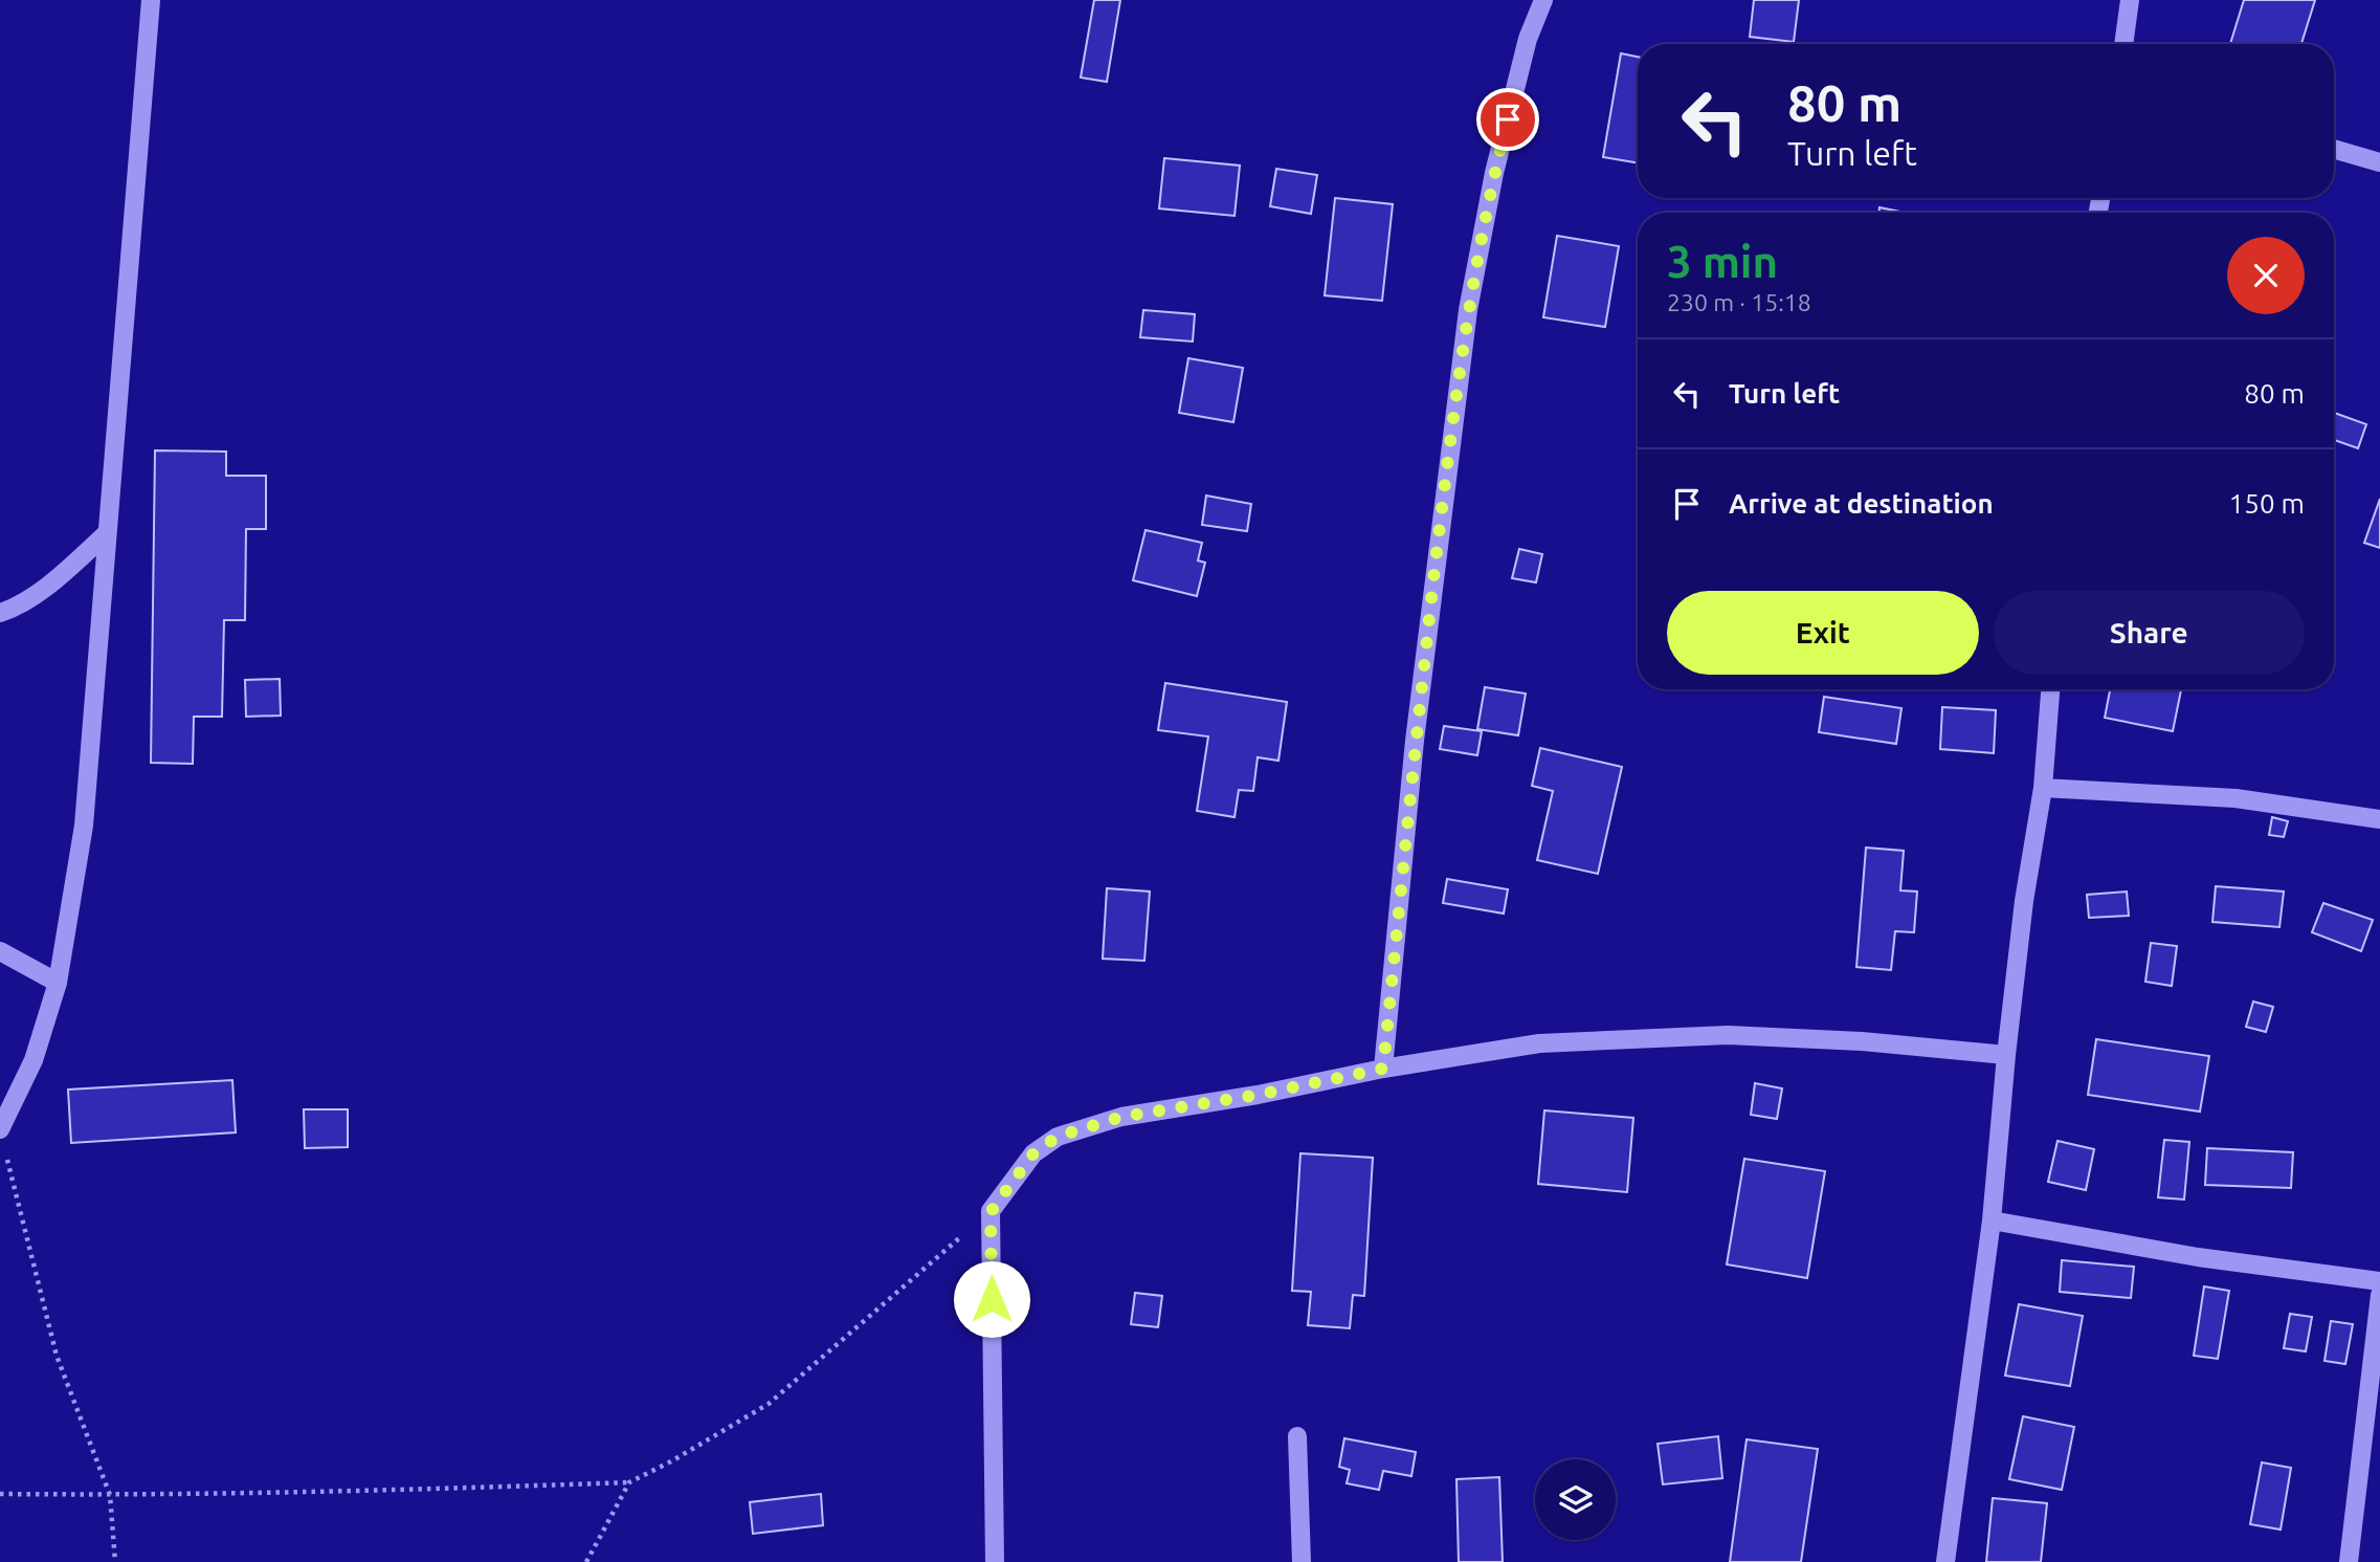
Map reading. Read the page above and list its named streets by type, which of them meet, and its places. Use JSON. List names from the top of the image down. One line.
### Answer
{"page":{"turn":["80 m","Turn left"],"heading":["3 min","230 m · 15:18"],"list":[{"name":"Turn left","value":"80 m"},{"name":"Arrive at destination","value":"150 m"}],"buttons":["Exit","Share"]}}
